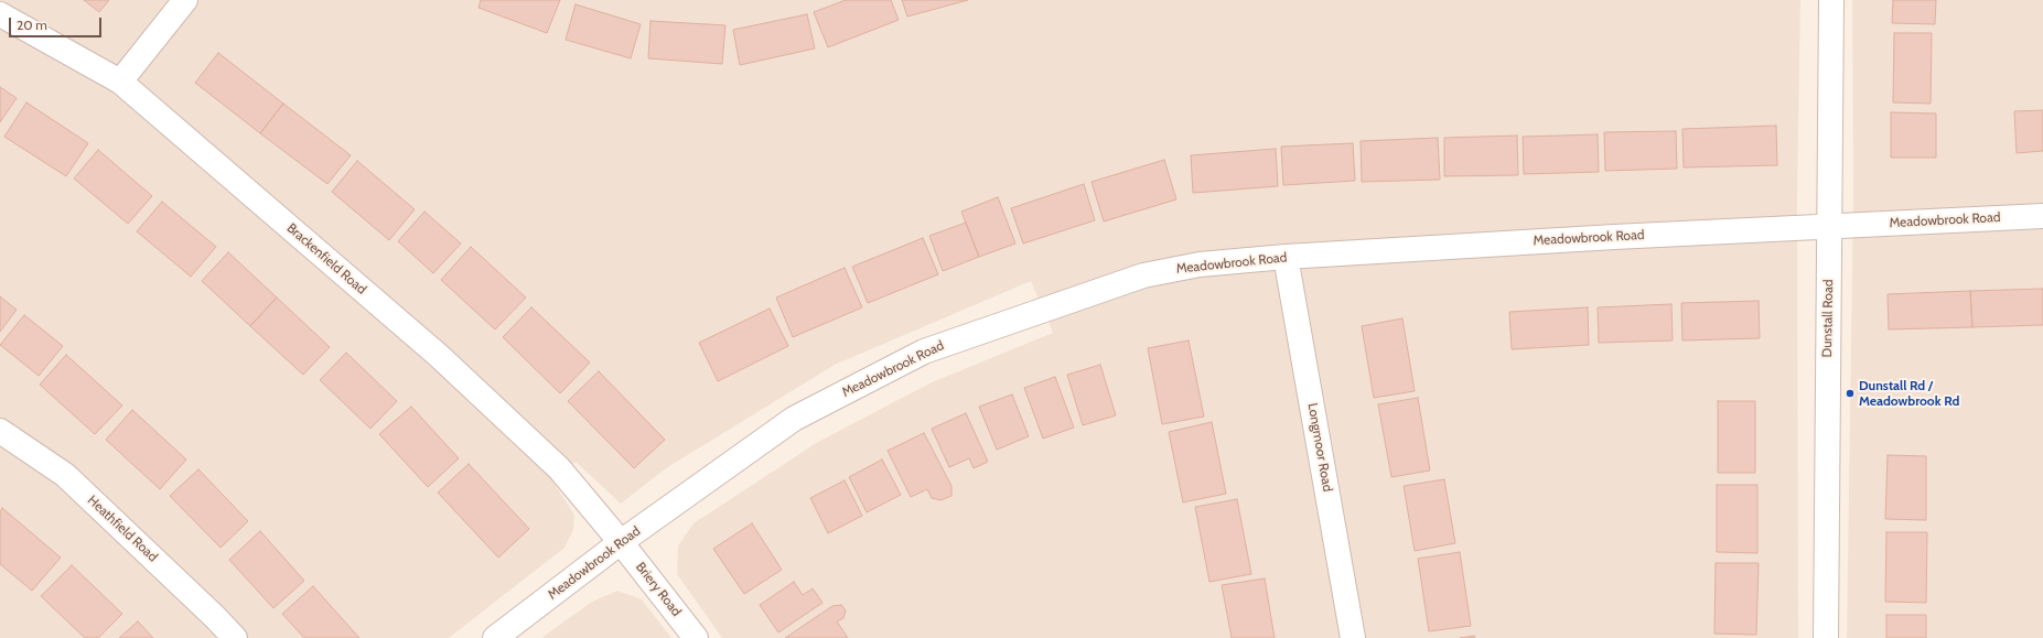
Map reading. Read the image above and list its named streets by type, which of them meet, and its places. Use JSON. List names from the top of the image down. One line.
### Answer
{"streets":{"street":["Meadowbrook Road","Brackenfield Road","Dunstall Road","Longmoor Road","Heathfield Road","Briery Road"]},"crossings":[["Meadowbrook Road","Brackenfield Road"],["Meadowbrook Road","Dunstall Road"],["Meadowbrook Road","Longmoor Road"],["Meadowbrook Road","Briery Road"],["Brackenfield Road","Briery Road"]],"places":["Dunstall Rd / Meadowbrook Rd"],"scale_bar":"20 m"}
